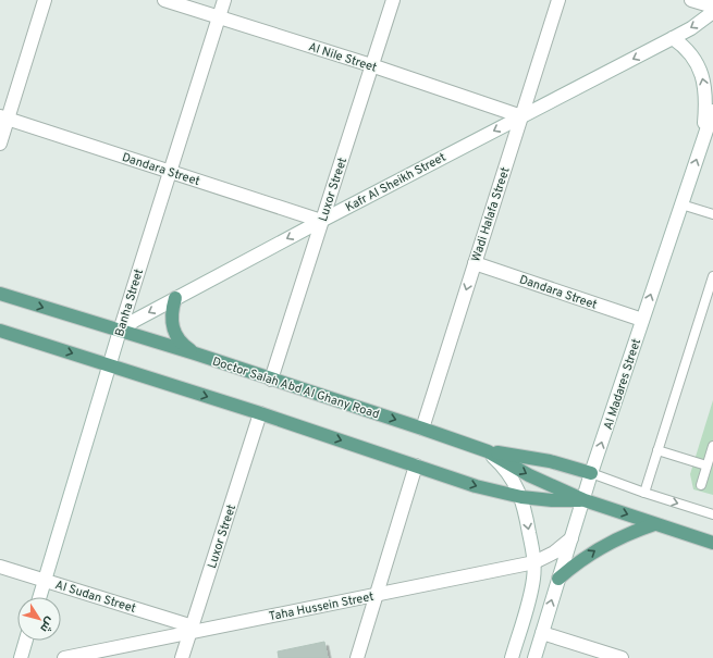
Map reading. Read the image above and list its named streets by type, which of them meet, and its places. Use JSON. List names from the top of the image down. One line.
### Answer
{"streets":{"main road":["Doctor Salah Abd Al Ghany Road"],"street":["Al Nile Street","Dandara Street","Kafr Al Sheikh Street","Luxor Street","Wadi Halafa Street","Banha Street","Al Madares Street","Al Sudan Street","Taha Hussein Street"]},"crossings":[["Al Nile Street","Kafr Al Sheikh Street"],["Al Nile Street","Luxor Street"],["Al Nile Street","Wadi Halafa Street"],["Al Nile Street","Banha Street"],["Dandara Street","Kafr Al Sheikh Street"],["Dandara Street","Luxor Street"],["Dandara Street","Wadi Halafa Street"],["Dandara Street","Banha Street"],["Dandara Street","Al Madares Street"],["Kafr Al Sheikh Street","Luxor Street"],["Kafr Al Sheikh Street","Wadi Halafa Street"],["Kafr Al Sheikh Street","Banha Street"],["Kafr Al Sheikh Street","Doctor Salah Abd Al Ghany Road"],["Luxor Street","Doctor Salah Abd Al Ghany Road"],["Luxor Street","Al Sudan Street"],["Luxor Street","Taha Hussein Street"],["Wadi Halafa Street","Doctor Salah Abd Al Ghany Road"],["Banha Street","Doctor Salah Abd Al Ghany Road"],["Banha Street","Al Sudan Street"],["Al Madares Street","Doctor Salah Abd Al Ghany Road"],["Al Madares Street","Taha Hussein Street"],["Al Sudan Street","Taha Hussein Street"]],"one_way":["Kafr Al Sheikh Street","Wadi Halafa Street","Al Madares Street"],"north":"bottom right"}
